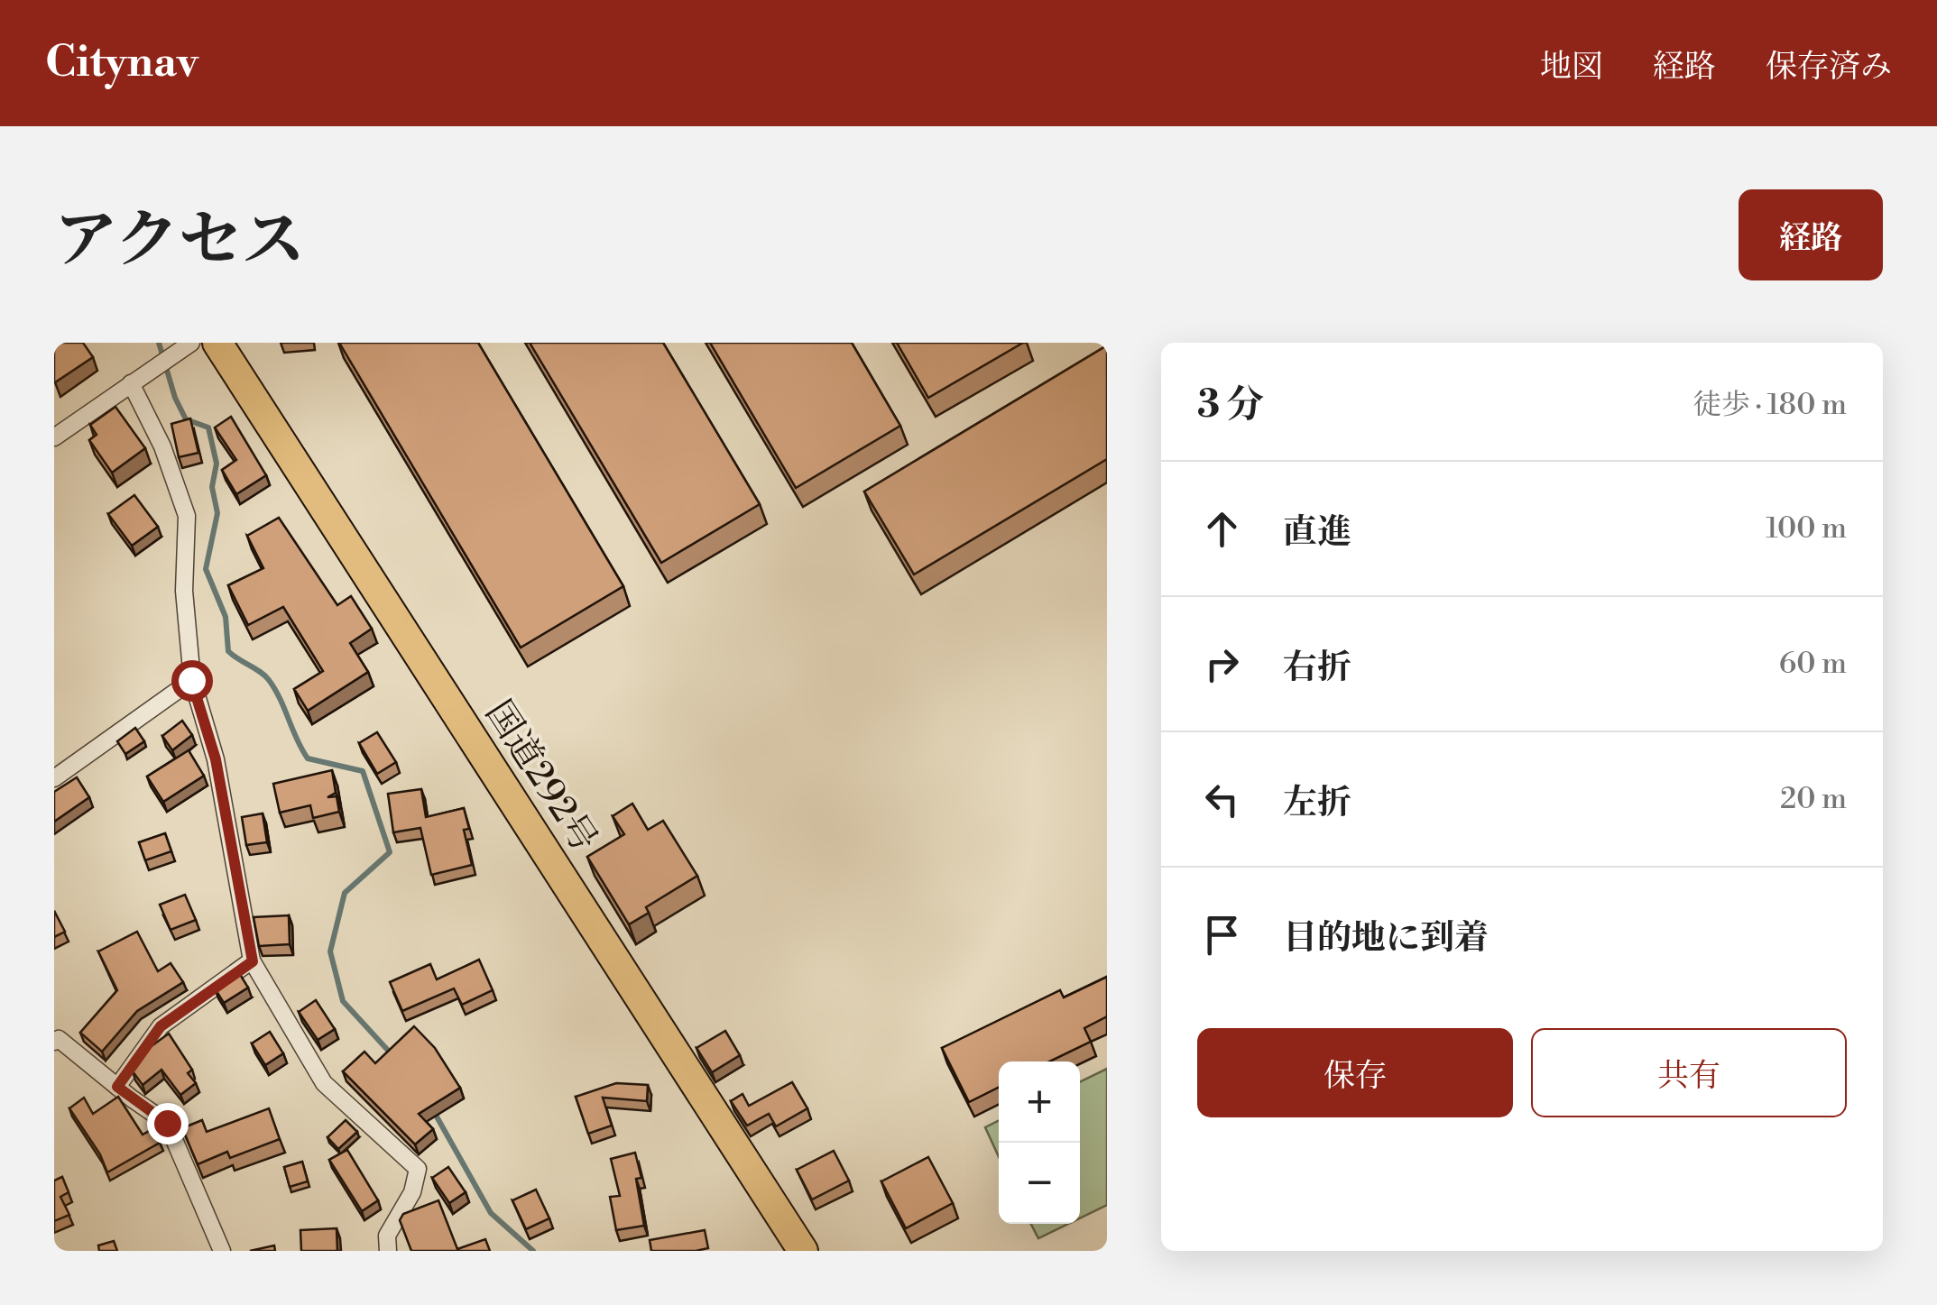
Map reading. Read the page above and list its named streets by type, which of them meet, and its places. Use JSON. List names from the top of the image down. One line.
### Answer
{"streets":{"highway":["国道292号"]},"page":{"header":"Citynav","nav":["地図","経路","保存済み"],"title":"アクセス","buttons":["経路",["保存","共有"]],"heading":["3 分","徒歩 · 180 m"],"list":[["直進","100 m"],["右折","60 m"],["左折","20 m"],"目的地に到着"],"map_buttons":["+","−"]}}
